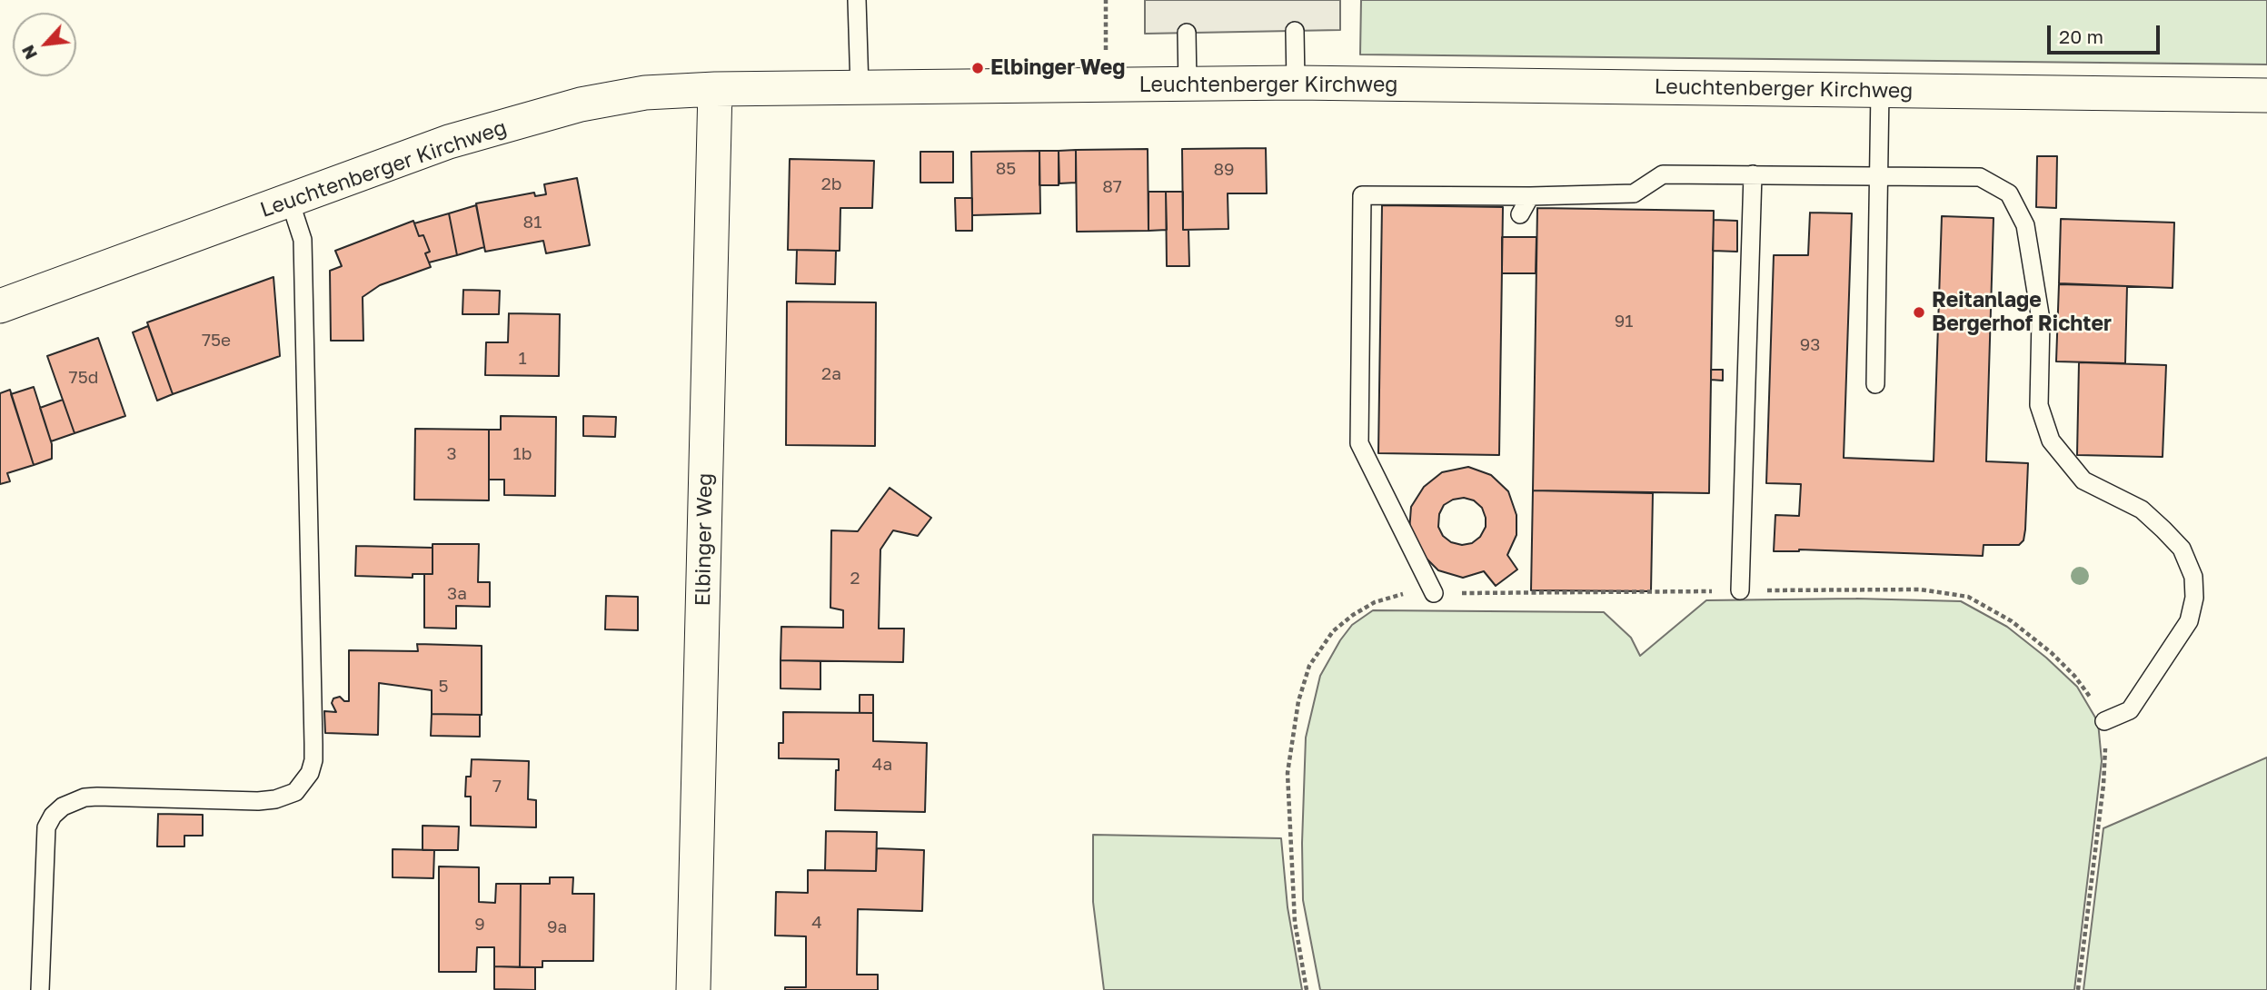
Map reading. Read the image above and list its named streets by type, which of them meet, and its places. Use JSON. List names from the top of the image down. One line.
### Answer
{"streets":{"street":["Leuchtenberger Kirchweg","Elbinger Weg"]},"crossings":[["Leuchtenberger Kirchweg","Elbinger Weg"]],"places":["Elbinger Weg","Reitanlage Bergerhof Richter"],"house_numbers":["85","89","2b","87","81","91","75e","93","1","2a","75d","3","1b","2","3a","5","4a","7","4","9","9a"],"scale_bar":"20 m","north":"bottom left"}
